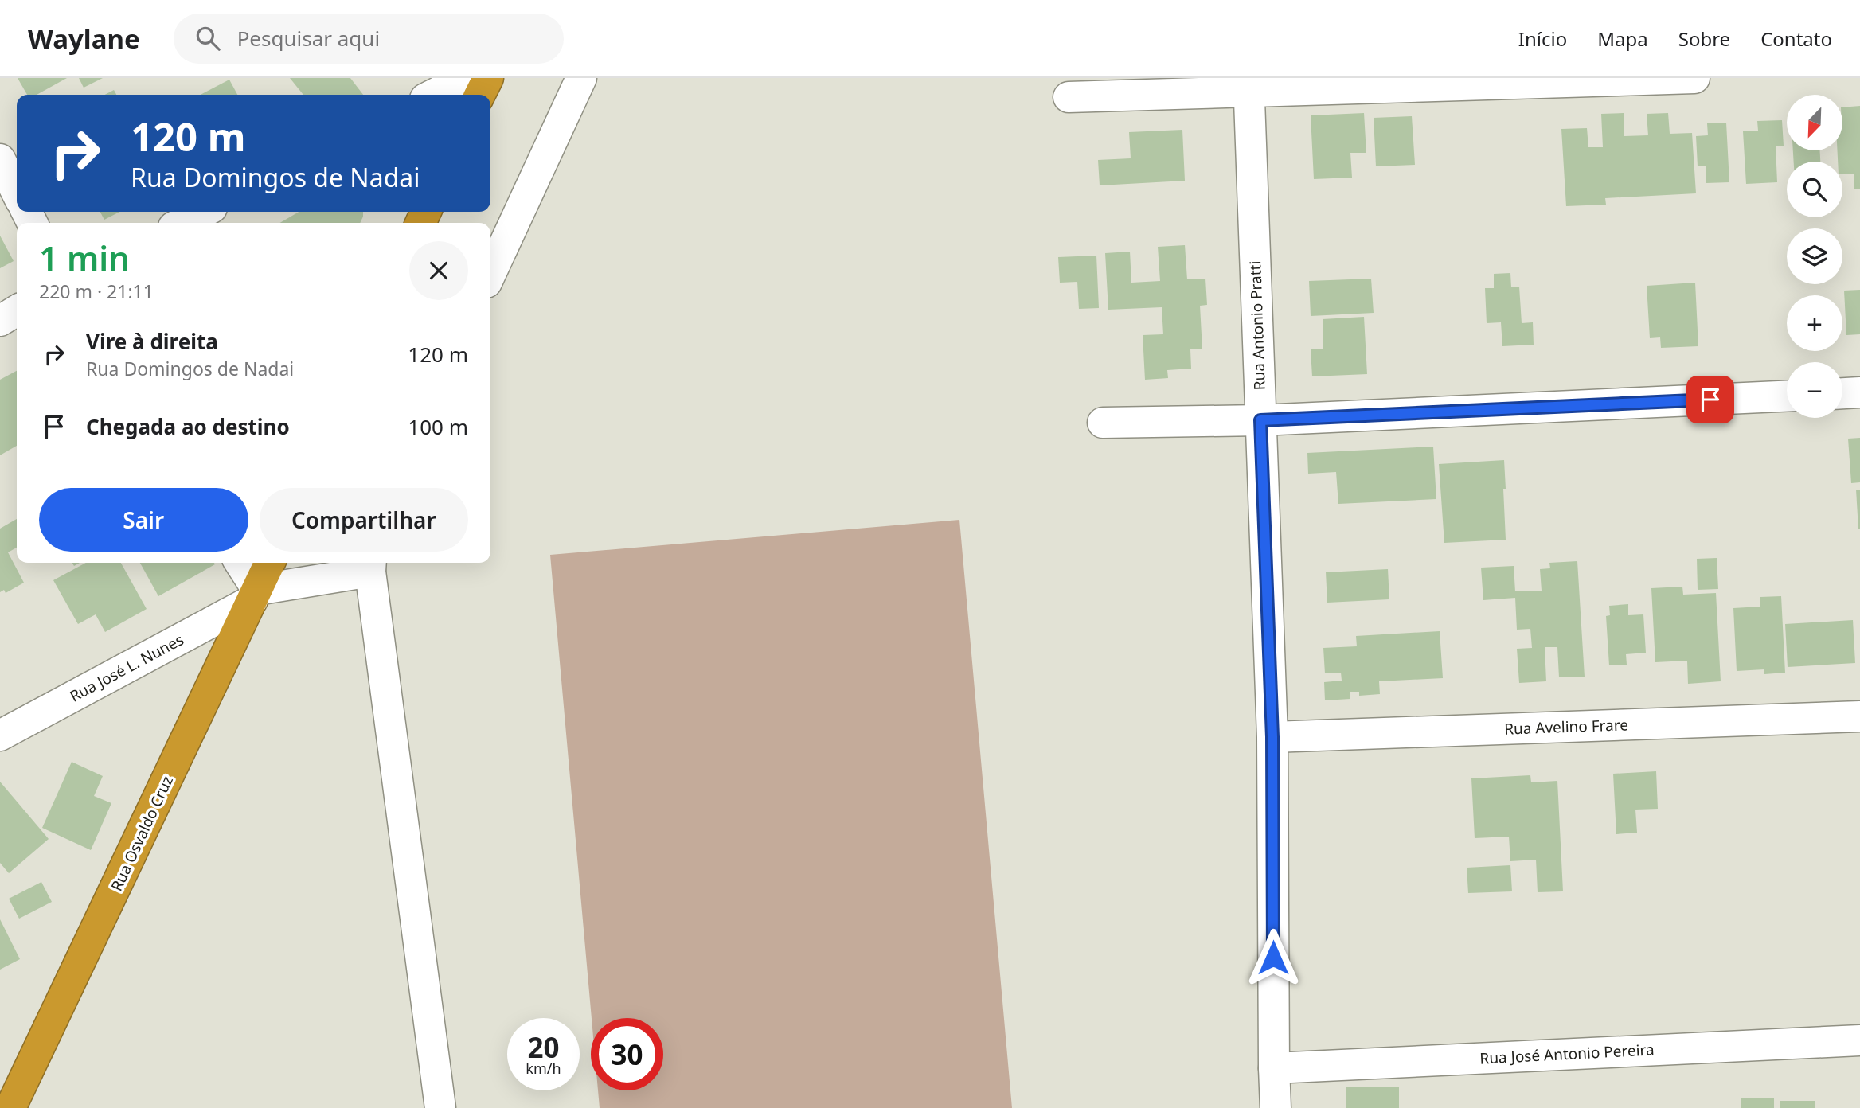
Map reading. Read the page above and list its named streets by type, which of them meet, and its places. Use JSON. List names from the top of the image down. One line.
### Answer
{"streets":{"highway":["Rua Osvaldo Cruz"],"street":["Rua Antonio Pratti","Rua José L. Nunes","Rua Avelino Frare","Rua José Antonio Pereira"]},"crossings":[["Rua Antonio Pratti","Rua Avelino Frare"],["Rua Antonio Pratti","Rua José Antonio Pereira"],["Rua José L. Nunes","Rua Osvaldo Cruz"]],"north":"bottom left","page":{"header":"Waylane","search":"Pesquisar aqui","nav":["Início","Mapa","Sobre","Contato"],"map_buttons":["+","−"],"turn":["120 m","Rua Domingos de Nadai"],"heading":["1 min","220 m · 21:11"],"list":[{"name":"Vire à direita","note":"Rua Domingos de Nadai","value":"120 m"},{"name":"Chegada ao destino","value":"100 m"}],"buttons":["Sair","Compartilhar"],"speed":"20 km/h","limit":"30"}}
